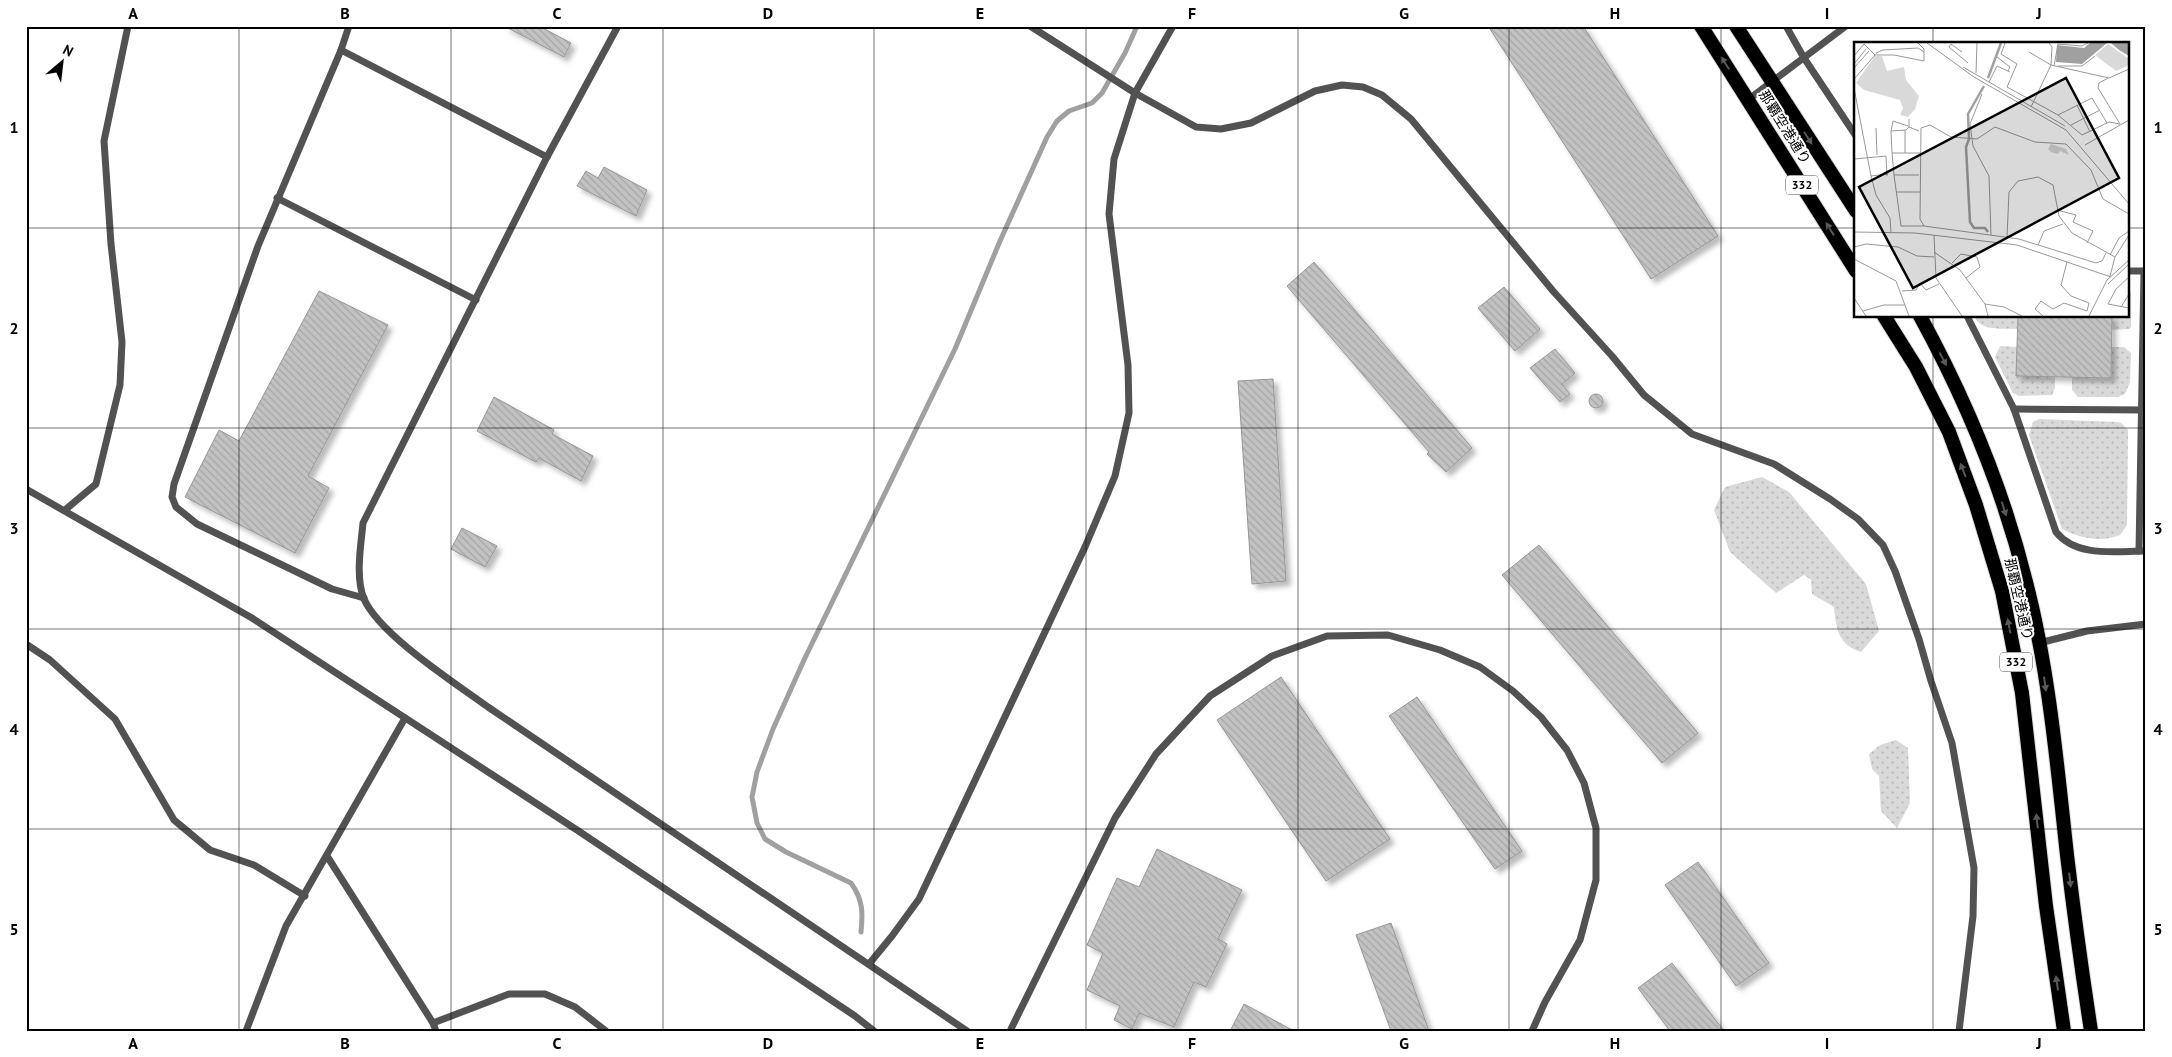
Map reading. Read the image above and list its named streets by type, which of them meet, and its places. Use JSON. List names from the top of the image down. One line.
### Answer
{"streets":{"highway":["那覇空港通り","332"]},"north":"top right","grid":{"columns":["A","B","C","D","E","F","G","H","I","J"],"rows":["1","2","3","4","5"]}}
